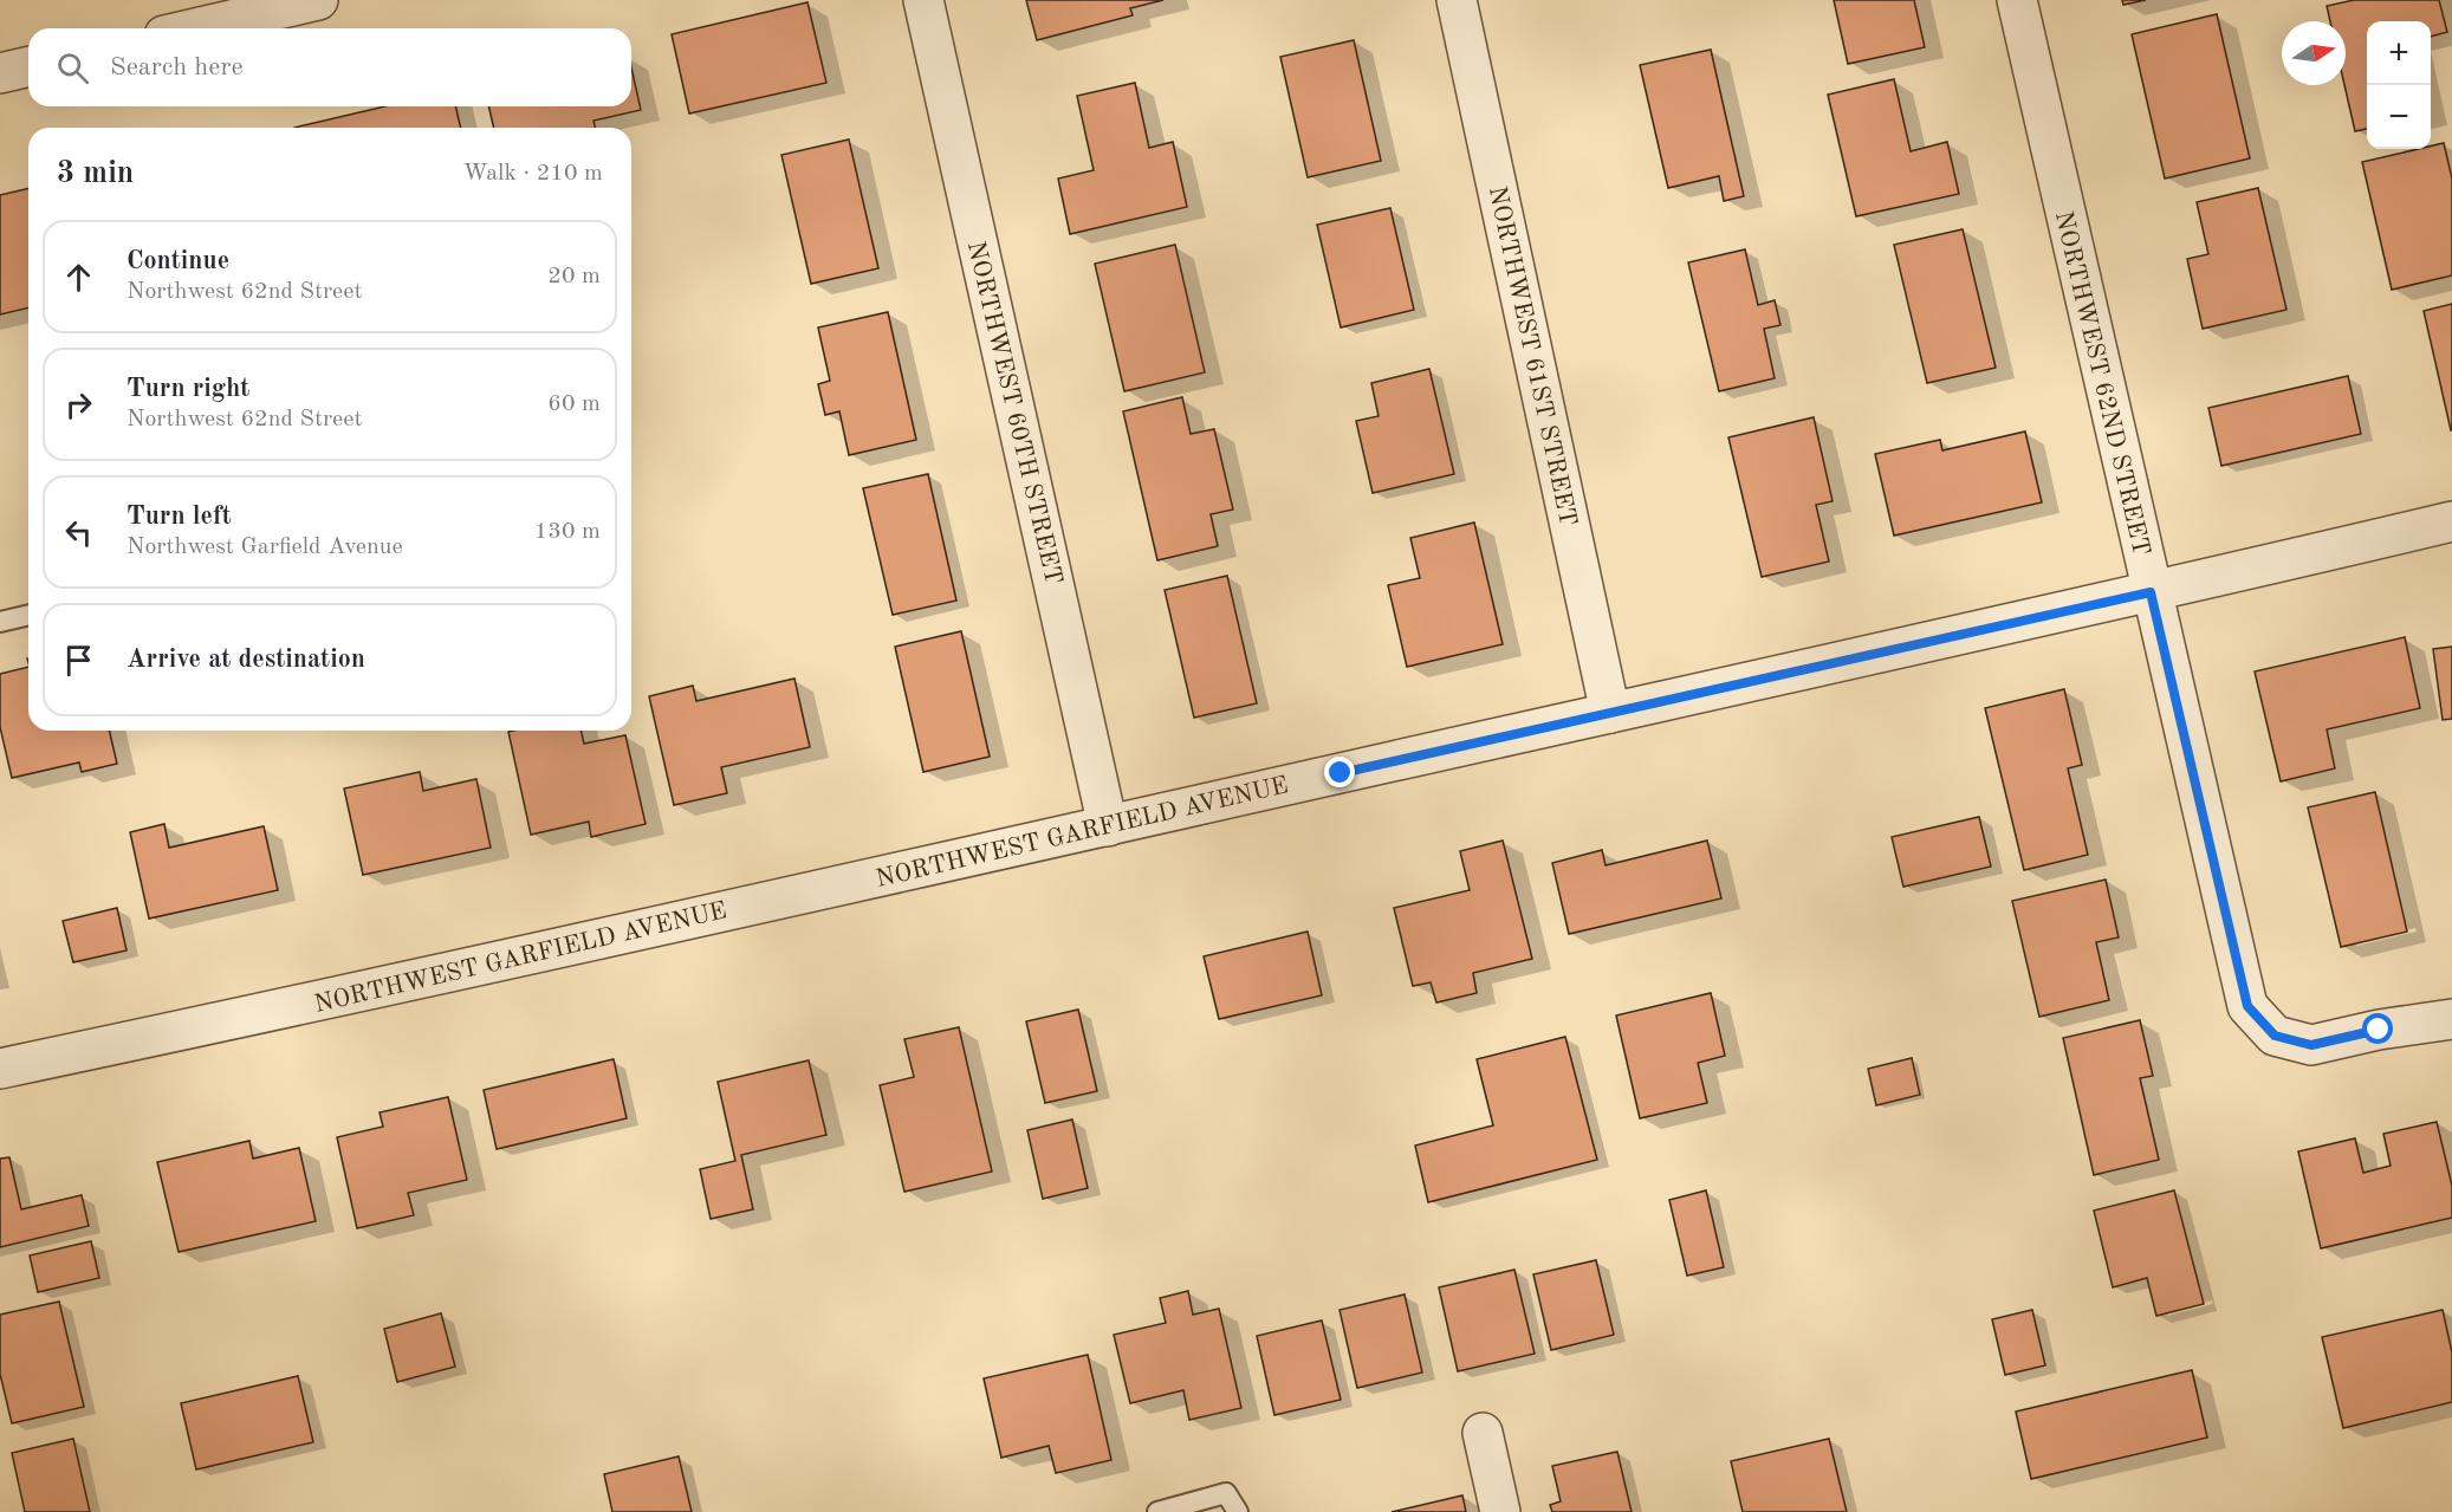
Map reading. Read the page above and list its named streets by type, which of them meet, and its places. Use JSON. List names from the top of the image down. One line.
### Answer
{"streets":{"street":["NORTHWEST 61ST STREET","NORTHWEST 62ND STREET","NORTHWEST 60TH STREET","NORTHWEST GARFIELD AVENUE"]},"crossings":[["NORTHWEST 61ST STREET","NORTHWEST GARFIELD AVENUE"],["NORTHWEST 62ND STREET","NORTHWEST GARFIELD AVENUE"],["NORTHWEST 60TH STREET","NORTHWEST GARFIELD AVENUE"]],"north":"right","page":{"map_buttons":["+","−"],"search":"Search here","heading":["3 min","Walk · 210 m"],"list":[["Continue","Northwest 62nd Street","20 m"],["Turn right","Northwest 62nd Street","60 m"],["Turn left","Northwest Garfield Avenue","130 m"],"Arrive at destination"]}}
